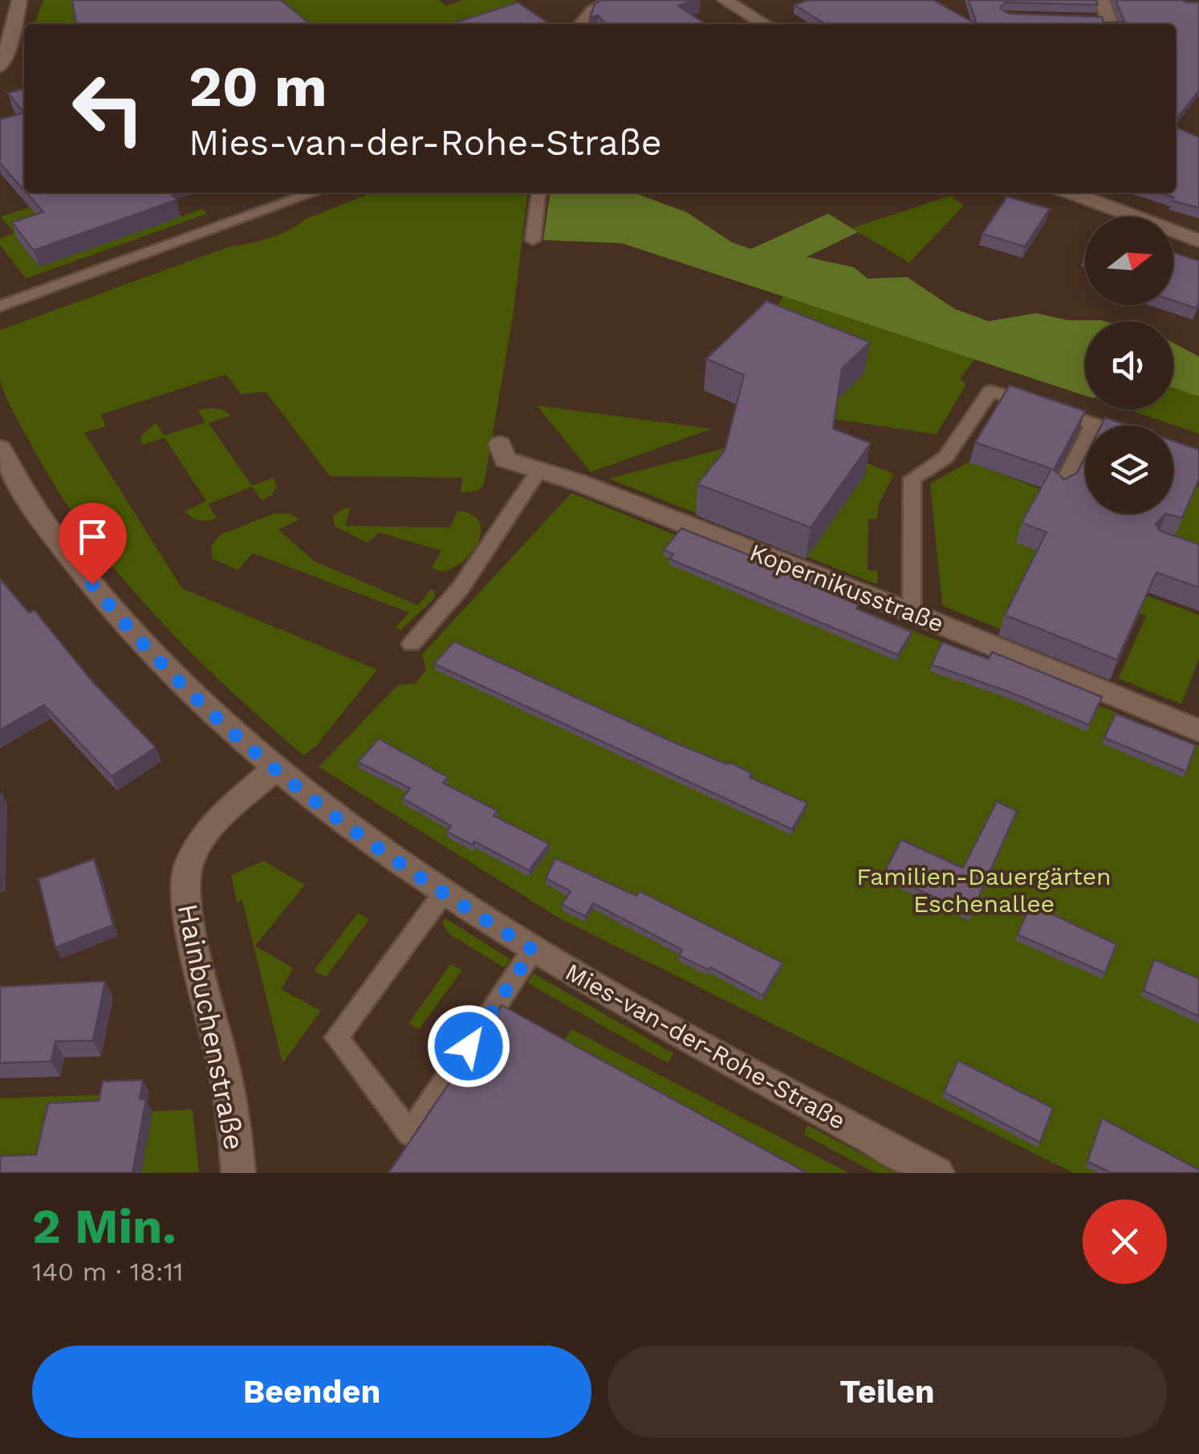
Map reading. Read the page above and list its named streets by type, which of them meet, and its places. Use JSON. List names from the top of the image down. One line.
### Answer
{"streets":{"street":["Kopernikusstraße","Hainbuchenstraße","Mies-van-der-Rohe-Straße"]},"crossings":[["Hainbuchenstraße","Mies-van-der-Rohe-Straße"]],"parks":["Familien-Dauergärten Eschenallee"],"north":"right","page":{"turn":["20 m","Mies-van-der-Rohe-Straße"],"heading":["2 Min.","140 m · 18:11"],"buttons":["Beenden","Teilen"]}}
